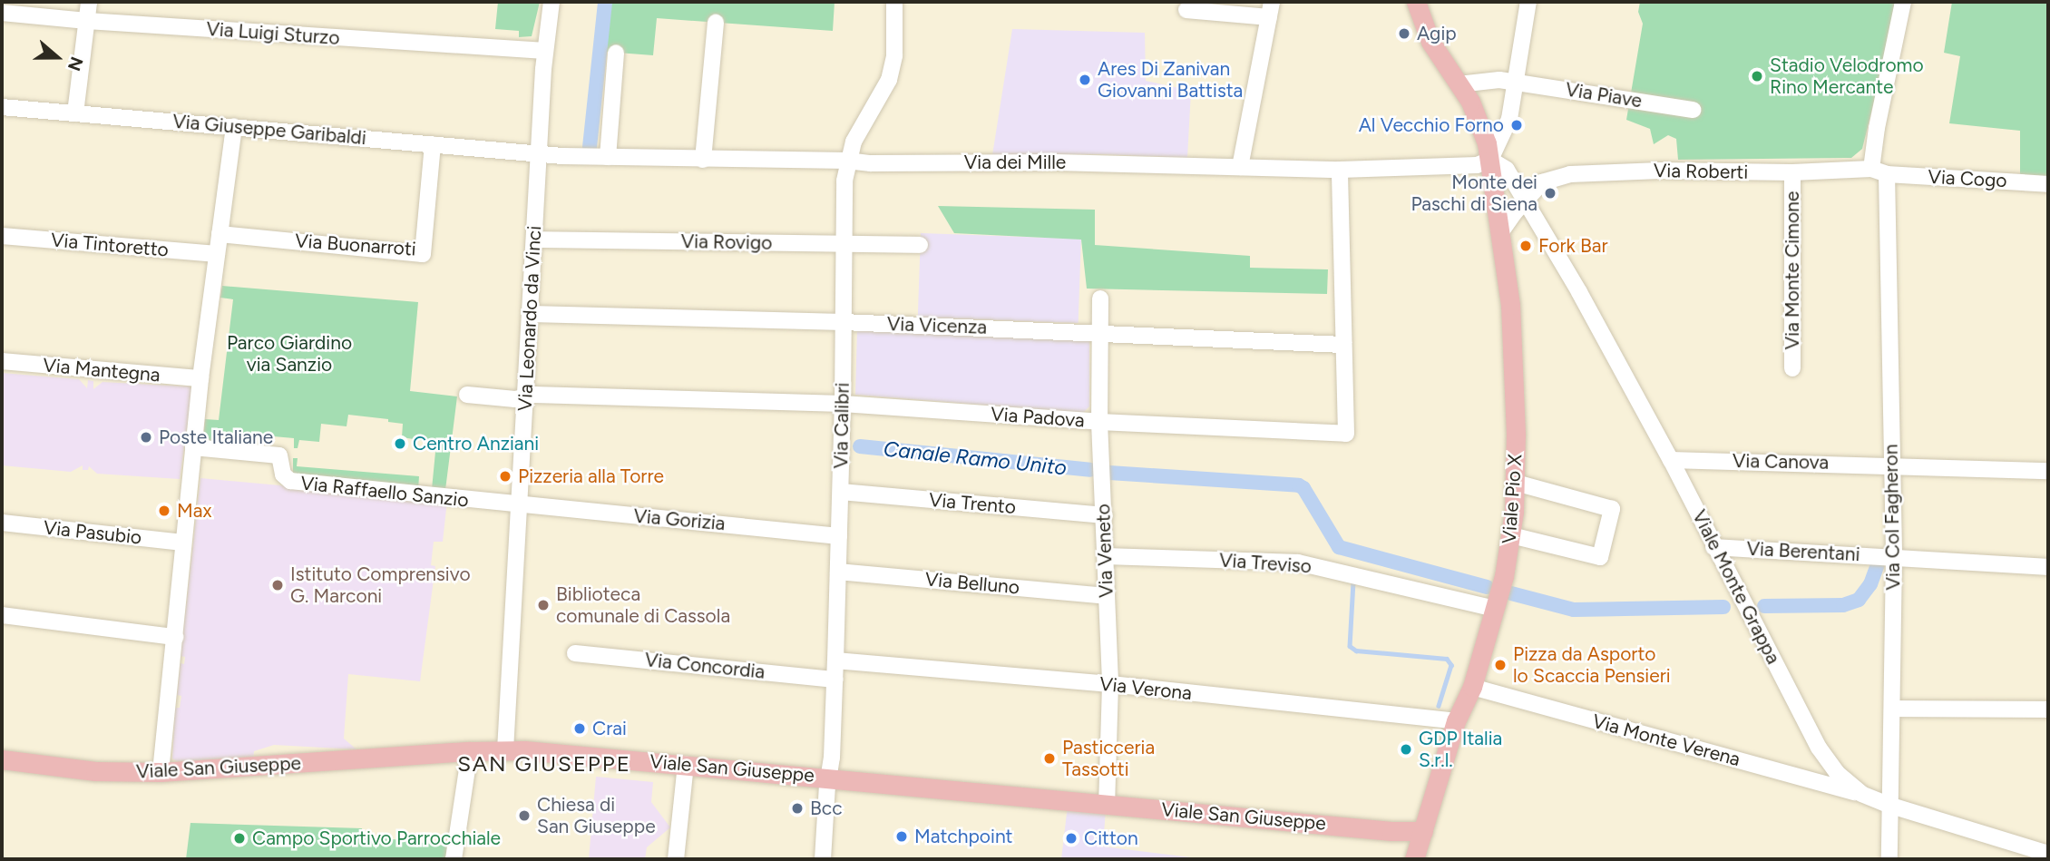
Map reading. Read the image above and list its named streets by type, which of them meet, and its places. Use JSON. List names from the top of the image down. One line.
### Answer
{"streets":{"main road":["Viale Pio X","Viale San Giuseppe"],"street":["Via Luigi Sturzo","Via Piave","Via Giuseppe Garibaldi","Via dei Mille","Via Roberti","Via Cogo","Via Rovigo","Via Tintoretto","Via Buonarroti","Via Monte Cimone","Via Leonardo da Vinci","Via Vicenza","Via Mantegna","Via Padova","Via Calibri","Via Canova","Via Raffaello Sanzio","Via Trento","Via Col Fagheron","Via Gorizia","Via Pasubio","Via Veneto","Via Berentani","Via Treviso","Via Belluno","Viale Monte Grappa","Via Concordia","Via Verona","Via Monte Verena"]},"crossings":[["Via Luigi Sturzo","Via Leonardo da Vinci"],["Via Piave","Viale Pio X"],["Via Giuseppe Garibaldi","Via dei Mille"],["Via Giuseppe Garibaldi","Via Buonarroti"],["Via Giuseppe Garibaldi","Via Leonardo da Vinci"],["Via dei Mille","Via Leonardo da Vinci"],["Via dei Mille","Via Padova"],["Via dei Mille","Via Calibri"],["Via dei Mille","Viale Pio X"],["Via dei Mille","Viale Monte Grappa"],["Via Roberti","Via Cogo"],["Via Roberti","Via Monte Cimone"],["Via Roberti","Via Col Fagheron"],["Via Roberti","Viale Monte Grappa"],["Via Cogo","Via Col Fagheron"],["Via Rovigo","Via Leonardo da Vinci"],["Via Rovigo","Via Calibri"],["Via Leonardo da Vinci","Via Vicenza"],["Via Leonardo da Vinci","Via Padova"],["Via Leonardo da Vinci","Via Raffaello Sanzio"],["Via Leonardo da Vinci","Via Gorizia"],["Via Leonardo da Vinci","Viale San Giuseppe"],["Via Vicenza","Via Padova"],["Via Vicenza","Via Calibri"],["Via Vicenza","Via Veneto"],["Via Padova","Via Calibri"],["Via Padova","Via Veneto"],["Via Calibri","Via Trento"],["Via Calibri","Via Gorizia"],["Via Calibri","Via Belluno"],["Via Calibri","Via Concordia"],["Via Calibri","Via Verona"],["Via Calibri","Viale San Giuseppe"],["Via Canova","Via Col Fagheron"],["Via Canova","Viale Monte Grappa"],["Via Raffaello Sanzio","Via Gorizia"],["Viale Pio X","Via Treviso"],["Viale Pio X","Viale Monte Grappa"],["Viale Pio X","Via Verona"],["Viale Pio X","Via Monte Verena"],["Viale Pio X","Viale San Giuseppe"],["Via Trento","Via Veneto"],["Via Col Fagheron","Via Berentani"],["Via Col Fagheron","Viale Monte Grappa"],["Via Veneto","Via Treviso"],["Via Veneto","Via Belluno"],["Via Veneto","Via Verona"],["Via Veneto","Viale San Giuseppe"],["Via Berentani","Viale Monte Grappa"],["Viale Monte Grappa","Via Monte Verena"]],"districts":["SAN GIUSEPPE"],"water":["Canale Ramo Unito"],"parks":["Parco Giardino via Sanzio"],"places":["Agip","Stadio Velodromo Rino Mercante","Ares Di Zanivan Giovanni Battista","Al Vecchio Forno","Monte dei Paschi di Siena","Fork Bar","Poste Italiane","Centro Anziani","Pizzeria alla Torre","Max","Istituto Comprensivo G. Marconi","Biblioteca comunale di Cassola","Pizza da Asporto lo Scaccia Pensieri","Crai","GDP Italia S.r.l.","Pasticceria Tassotti","Bcc","Chiesa di San Giuseppe","Matchpoint","Campo Sportivo Parrocchiale","Citton"],"north":"right"}
